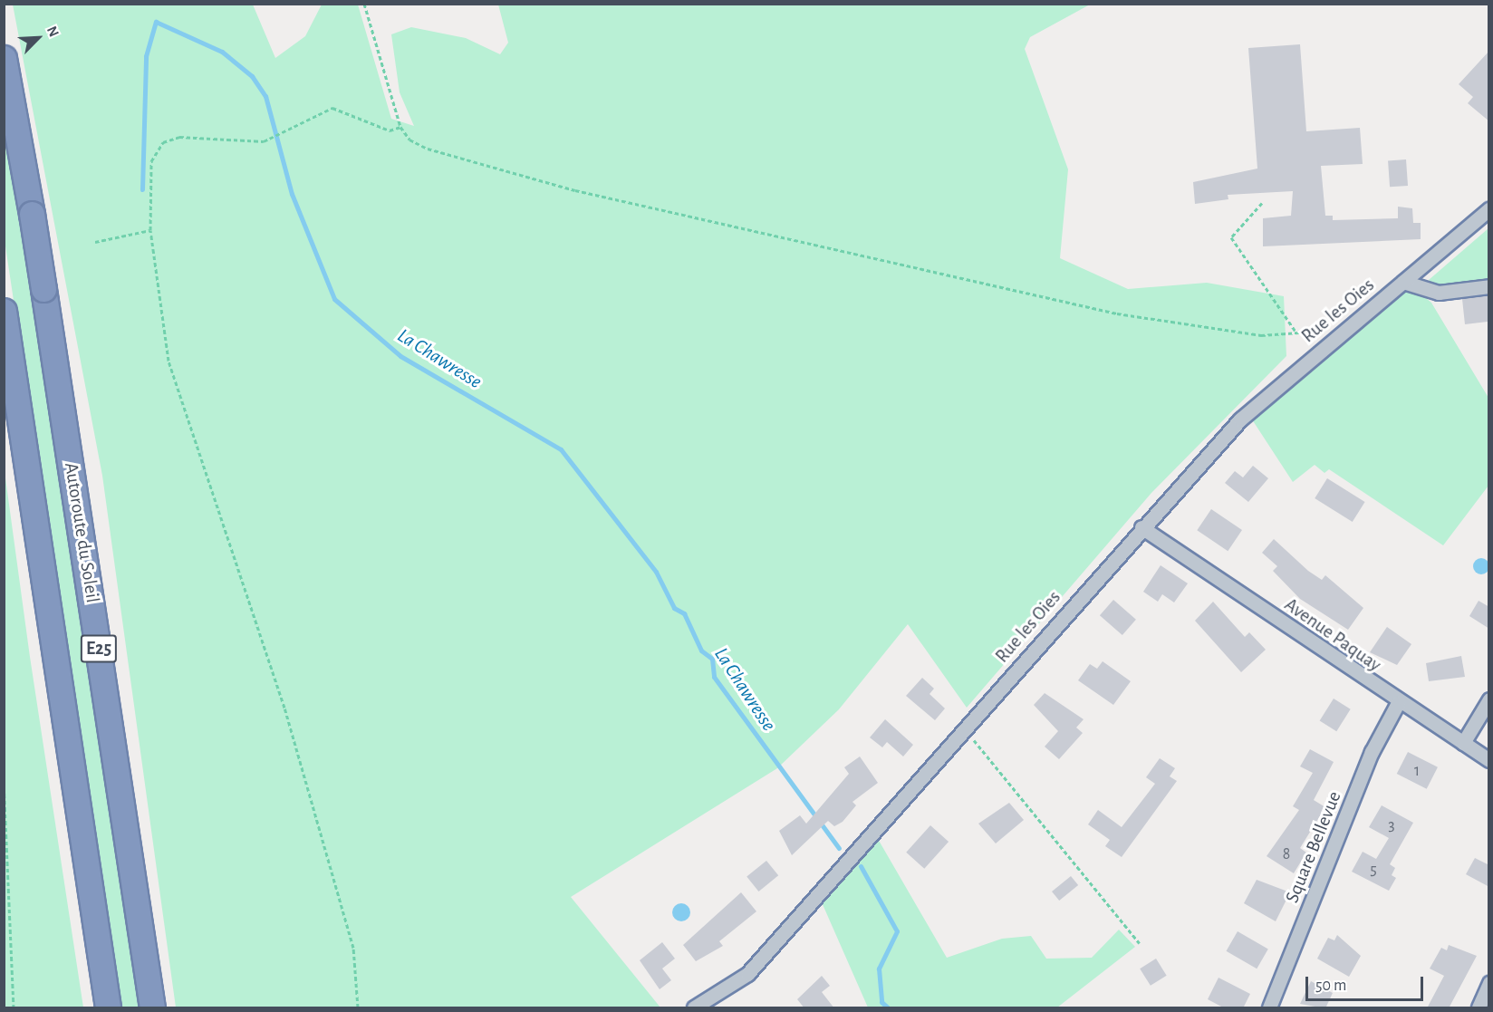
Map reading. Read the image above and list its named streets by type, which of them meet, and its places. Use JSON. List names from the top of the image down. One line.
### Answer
{"streets":{"highway":["Autoroute du Soleil","E25"],"street":["Rue les Oies","Avenue Paquay","Square Bellevue"]},"crossings":[["Rue les Oies","Avenue Paquay"],["Avenue Paquay","Square Bellevue"]],"water":["La Chawresse"],"house_numbers":["1","3","8","5"],"scale_bar":"50 m","north":"top right"}
